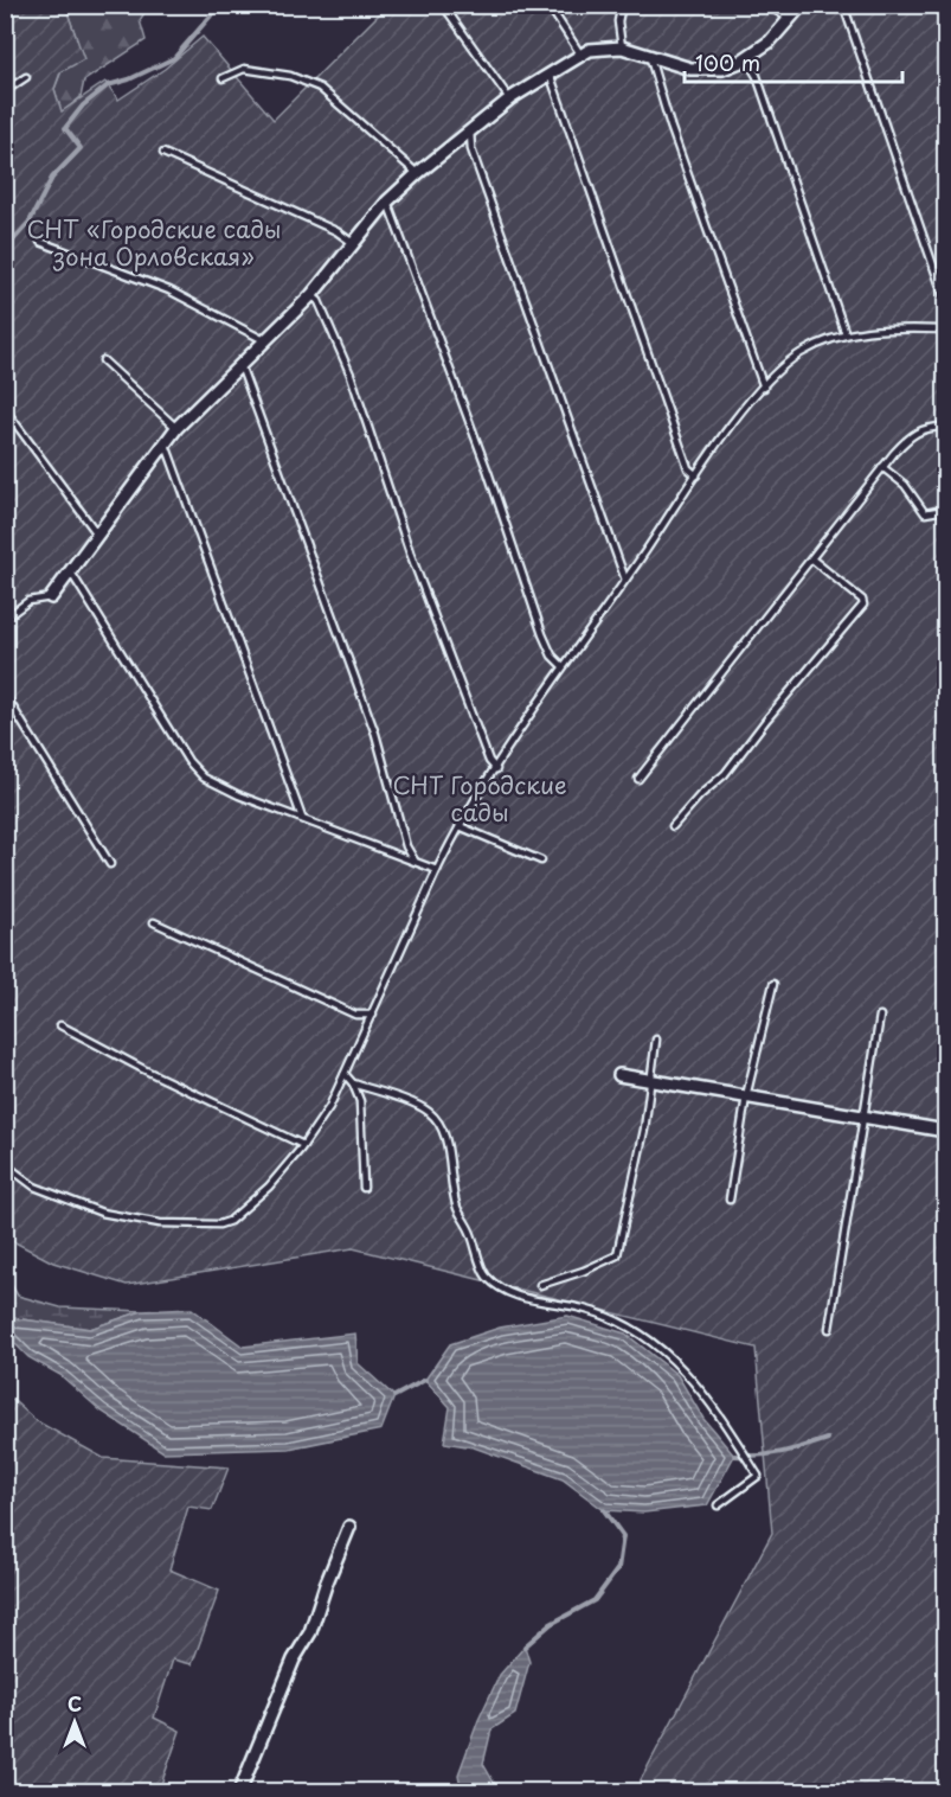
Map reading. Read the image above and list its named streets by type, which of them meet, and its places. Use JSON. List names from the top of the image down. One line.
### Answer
{"parks":["СНТ «Городские сады зона Орловская»","СНТ Городские сады"],"scale_bar":"100 m","north":"top"}
